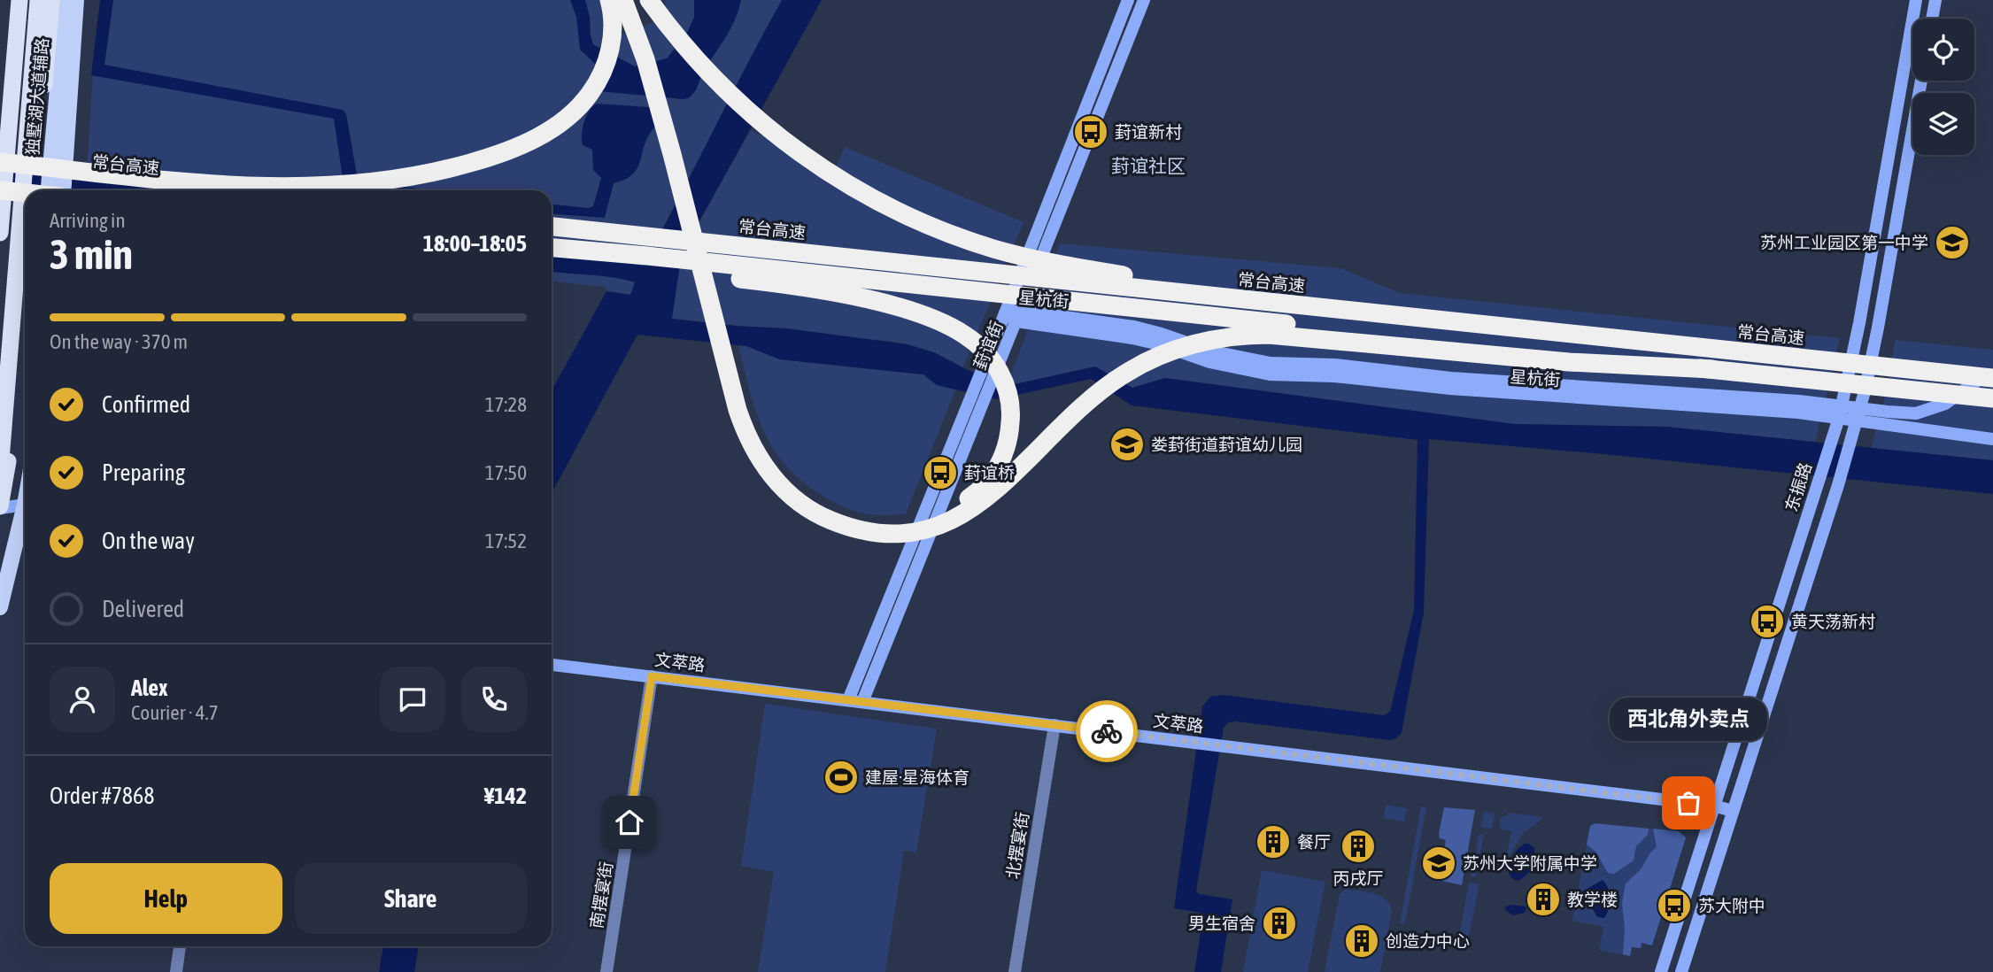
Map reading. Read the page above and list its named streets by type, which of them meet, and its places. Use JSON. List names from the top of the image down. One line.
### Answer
{"streets":{"highway":["常台高速"],"main road":["独墅湖大道辅路","星杭街","葑谊街","东振路","文萃路"],"street":["北摆宴街","南摆宴街"]},"crossings":[["星杭街","葑谊街"],["星杭街","东振路"],["葑谊街","文萃路"],["东振路","文萃路"],["文萃路","北摆宴街"],["文萃路","南摆宴街"]],"districts":["葑谊社区"],"places":{"bus stop":["葑谊新村","葑谊桥","黄天荡新村","苏大附中"],"school or university":["苏州工业园区第一中学","娄葑街道葑谊幼儿园","苏州大学附属中学"],"sports":["建屋·星海体育"],"other":["西北角外卖点"],"building":["餐厅","丙戌厅","教学楼","男生宿舍","创造力中心"]},"page":{"heading":["3 min","Arriving in","18:00–18:05"],"panel":["Alex","Courier · 4.7","Order #7868","¥142"],"bar":"On the way · 370 m","list":[["Confirmed","17:28"],["Preparing","17:50"],["On the way","17:52"],"Delivered"],"bubble":"西北角外卖点","buttons":["Help","Share"]}}
